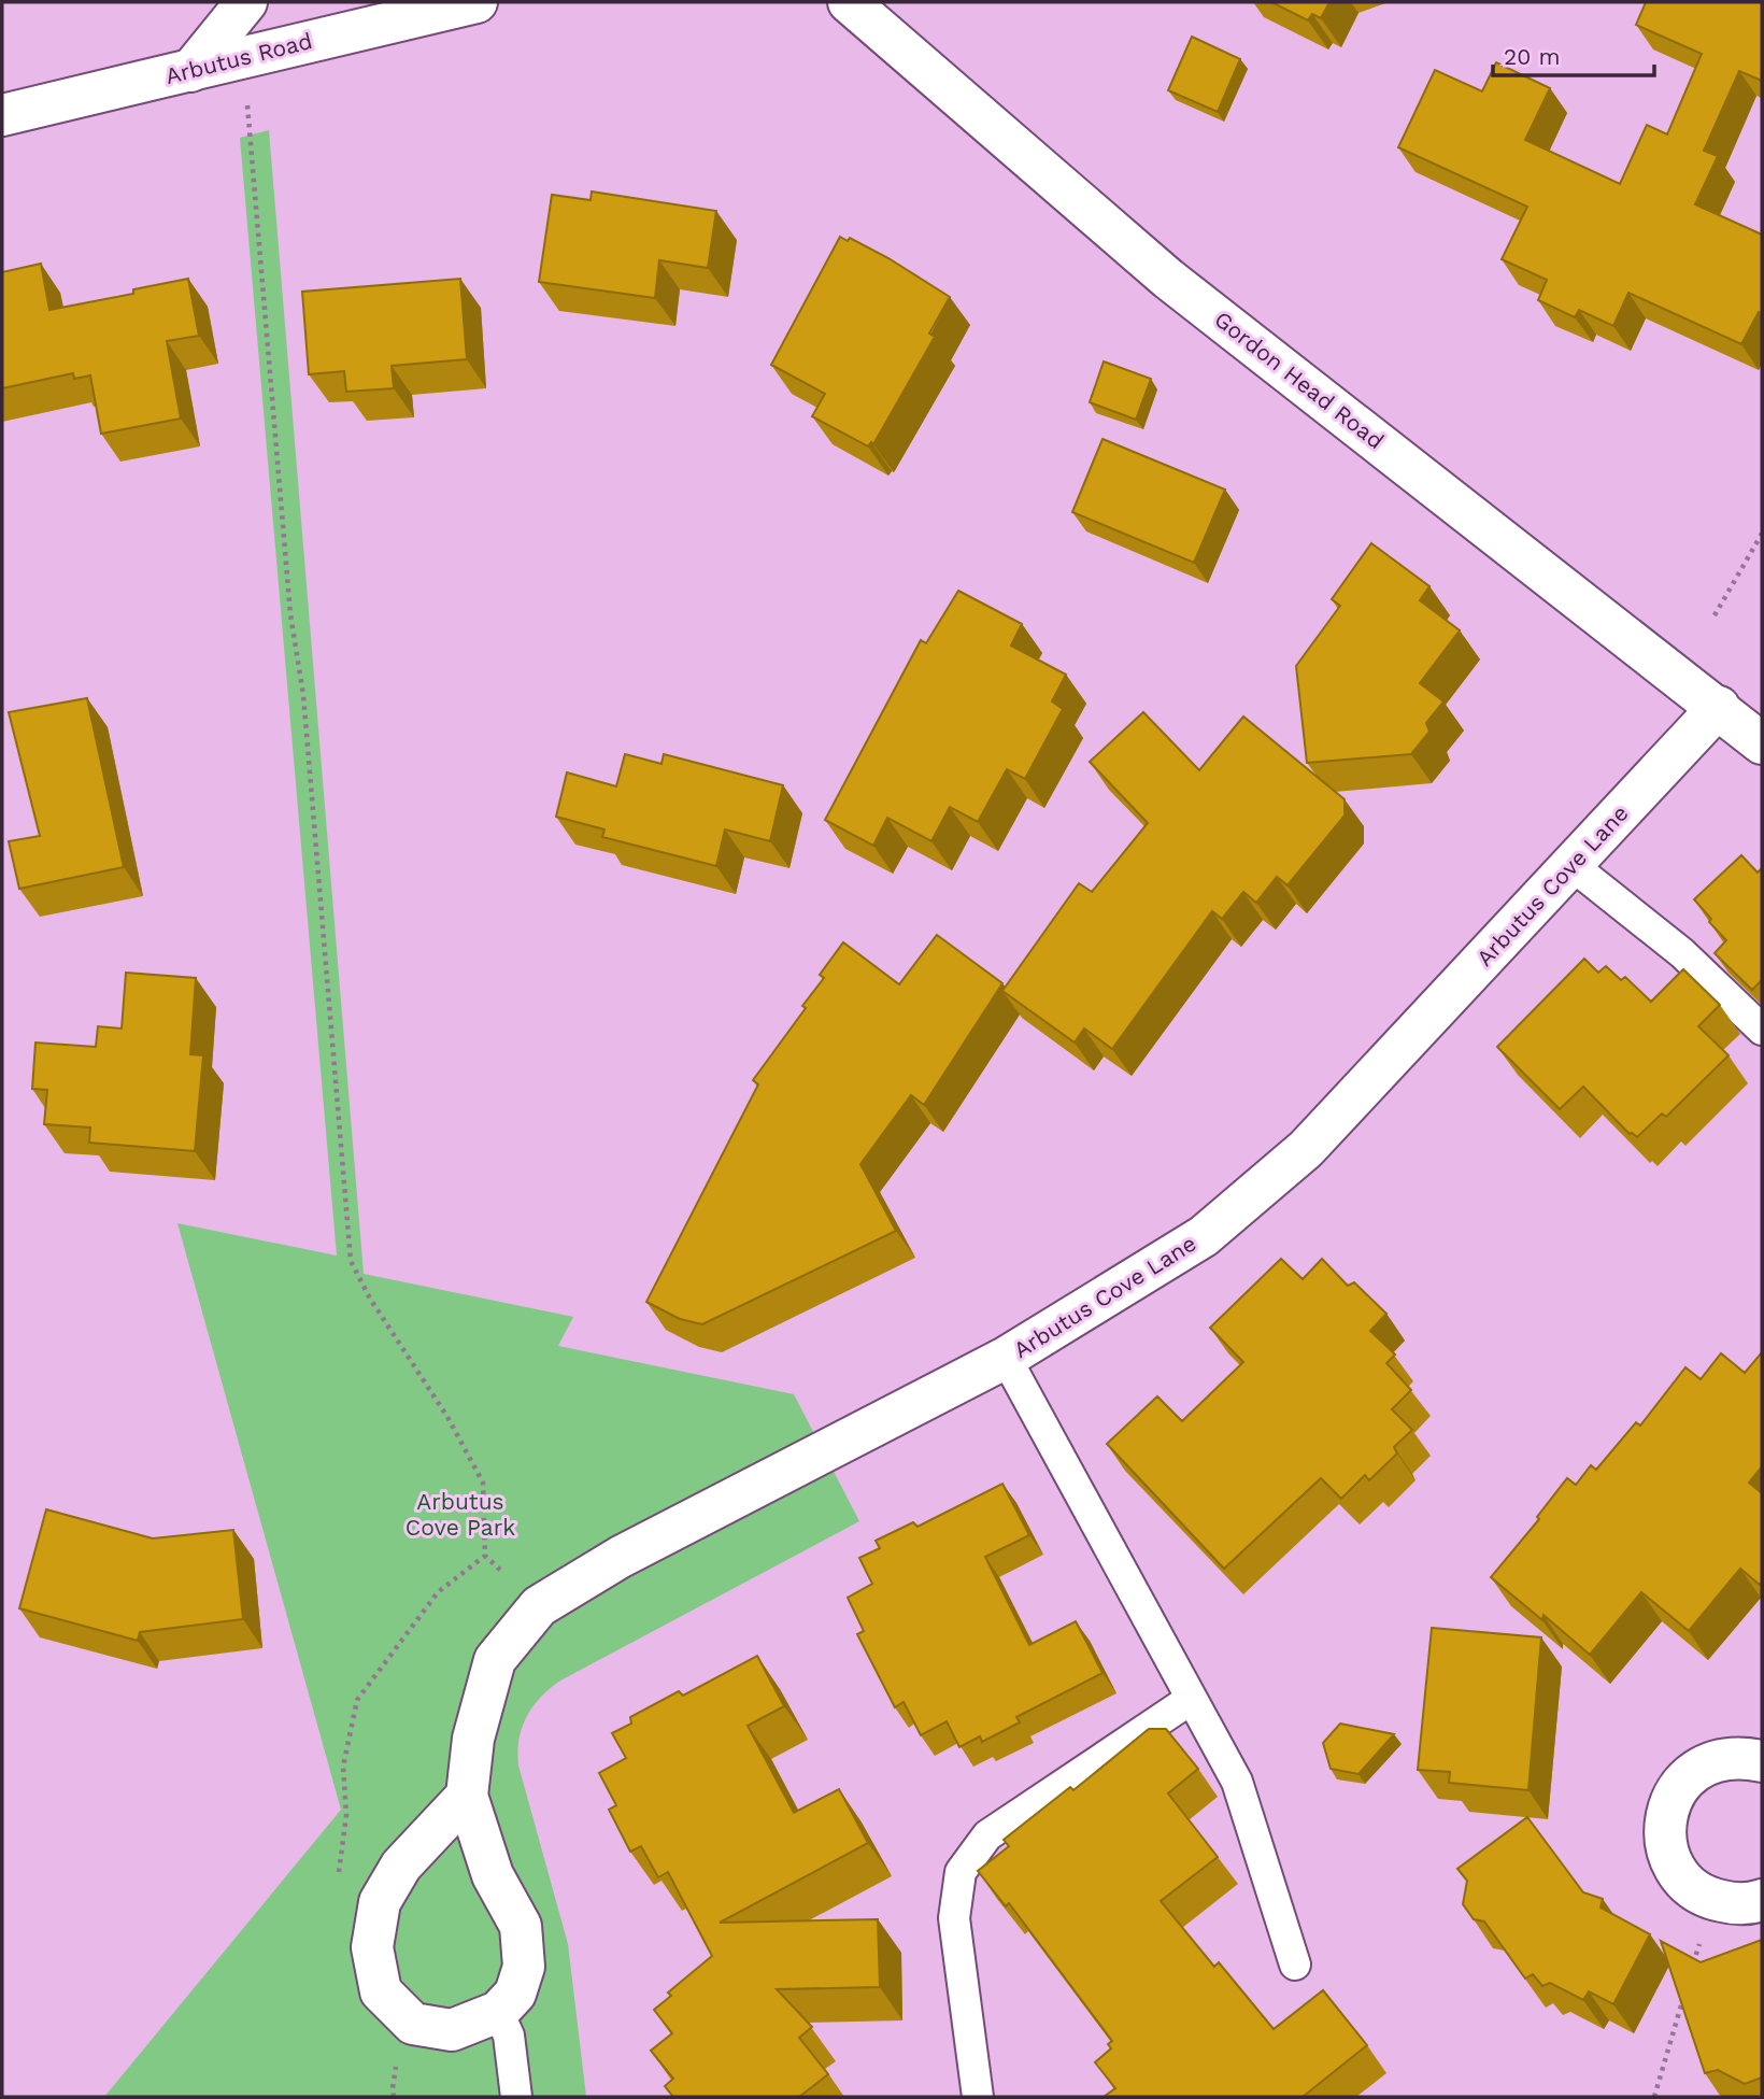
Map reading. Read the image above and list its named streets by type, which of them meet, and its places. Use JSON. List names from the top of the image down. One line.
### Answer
{"streets":{"street":["Arbutus Road","Gordon Head Road","Arbutus Cove Lane"]},"crossings":[["Gordon Head Road","Arbutus Cove Lane"]],"parks":["Arbutus Cove Park"],"scale_bar":"20 m"}
